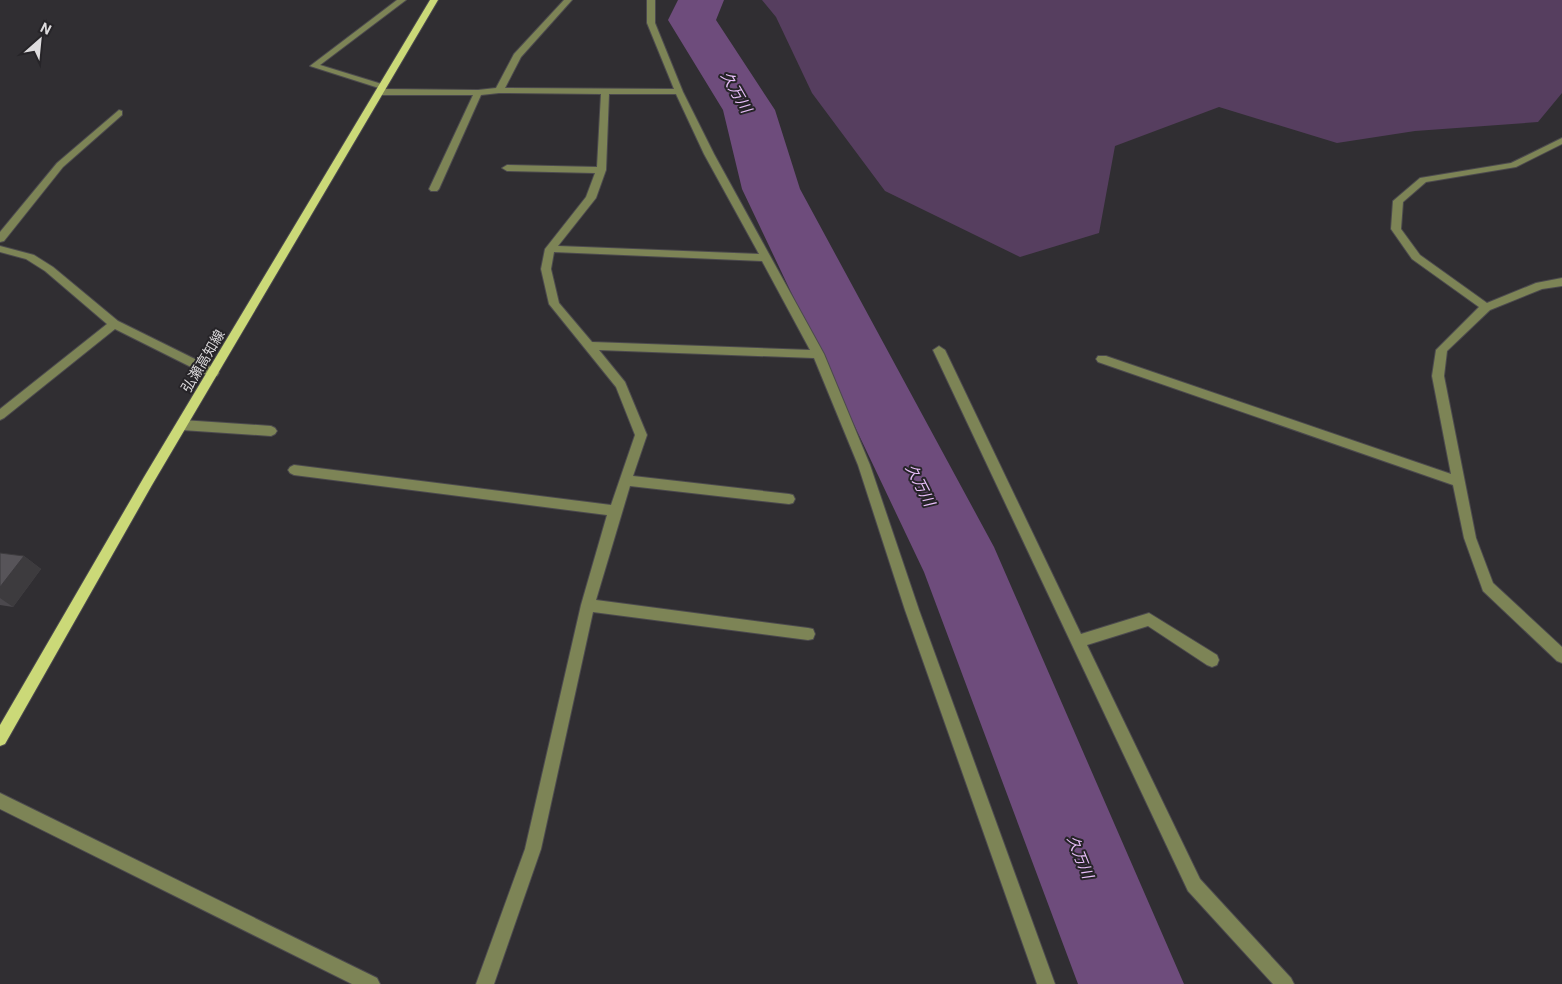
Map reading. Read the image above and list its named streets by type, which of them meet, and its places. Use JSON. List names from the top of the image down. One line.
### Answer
{"streets":{"main road":["弘瀬高知線"]},"water":["久万川"],"north":"top right"}
